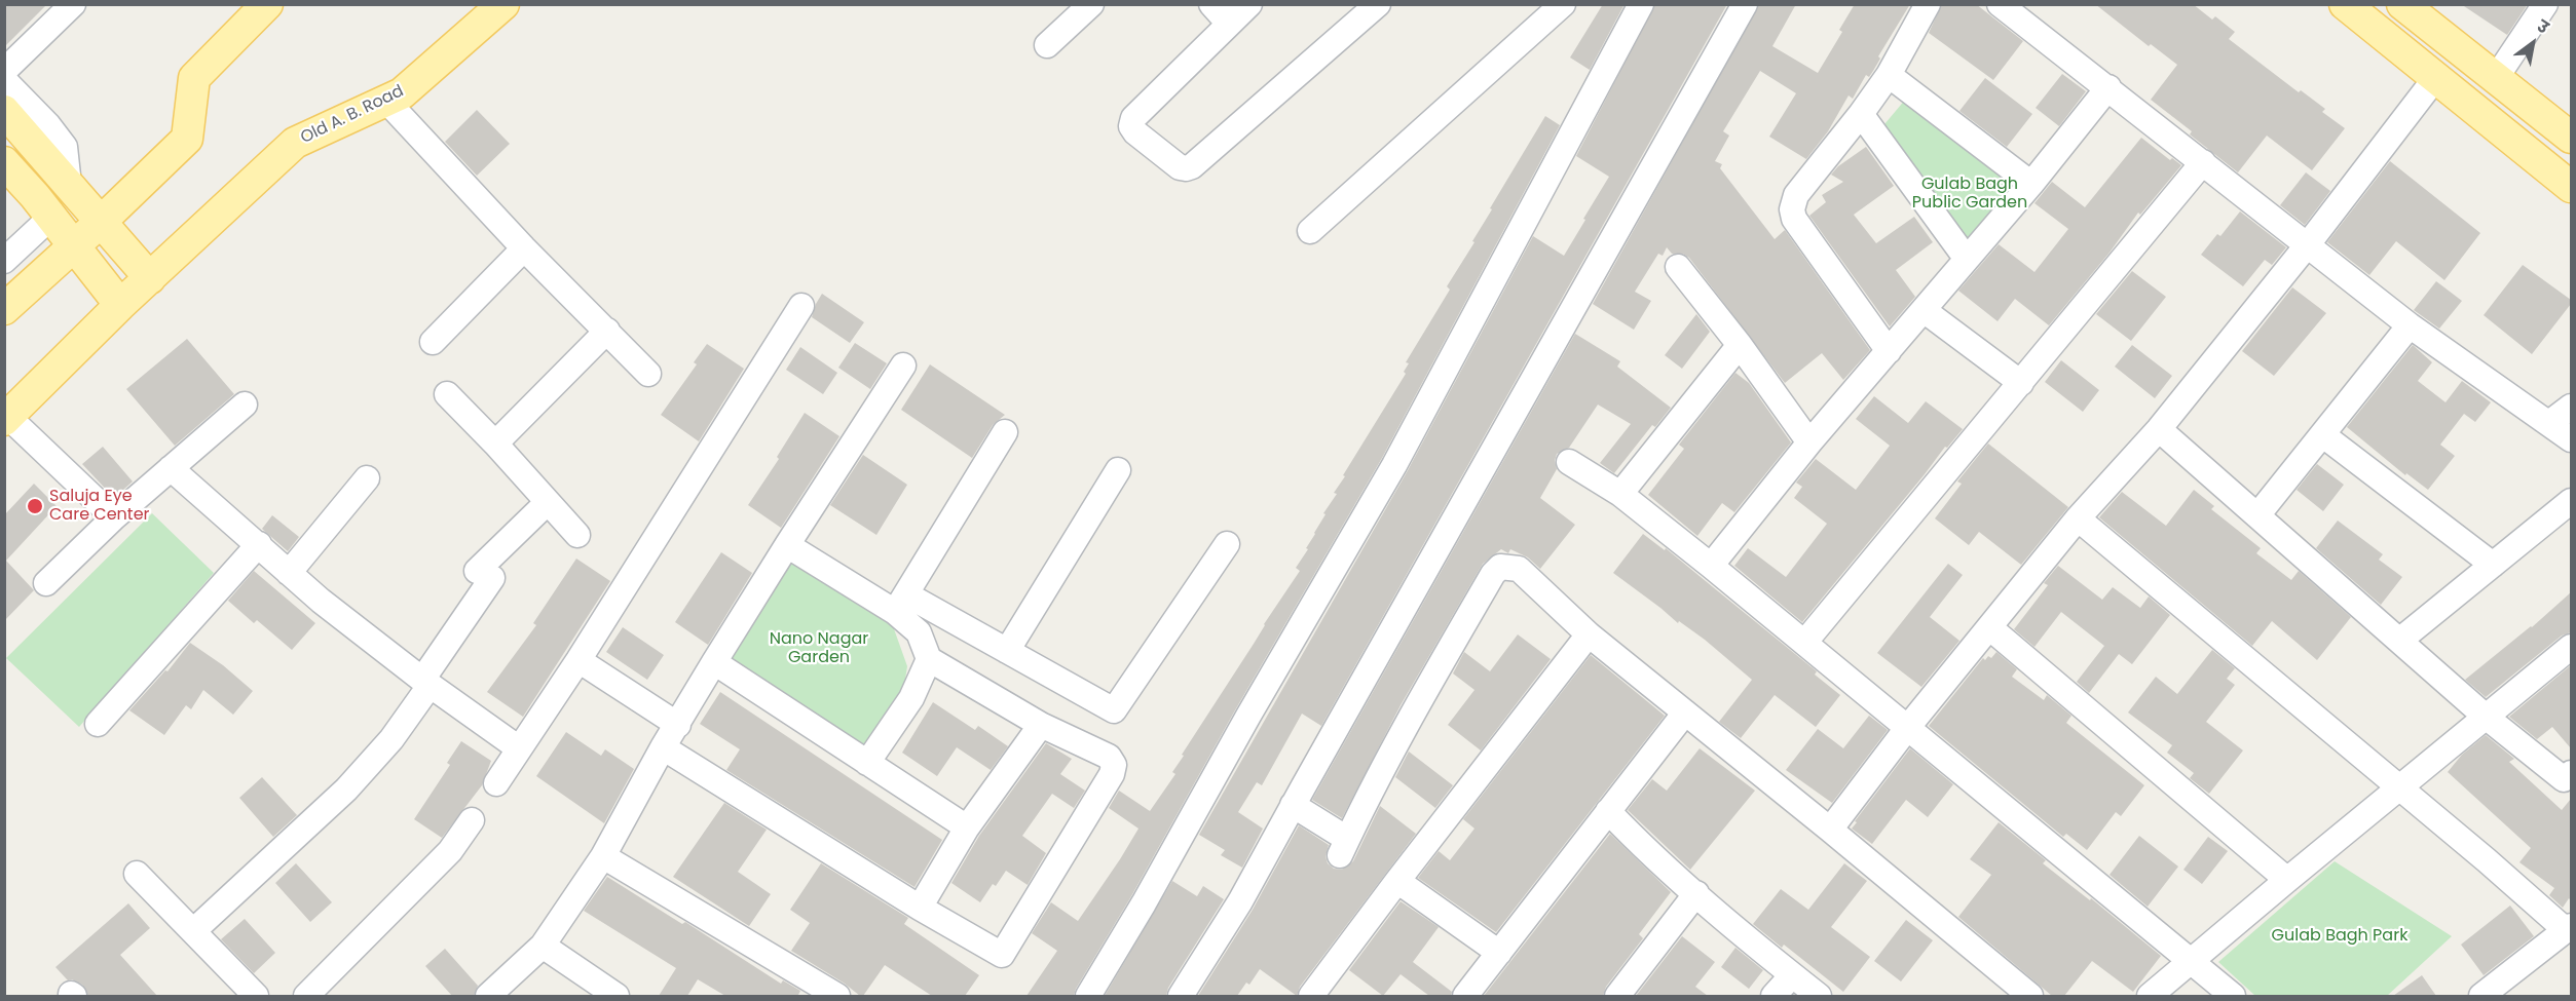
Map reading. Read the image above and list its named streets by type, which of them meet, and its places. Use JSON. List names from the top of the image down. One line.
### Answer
{"streets":{"main road":["Old A. B. Road"]},"parks":["Gulab Bagh Public Garden","Nano Nagar Garden","Gulab Bagh Park"],"places":["Saluja Eye Care Center"],"north":"top right"}
